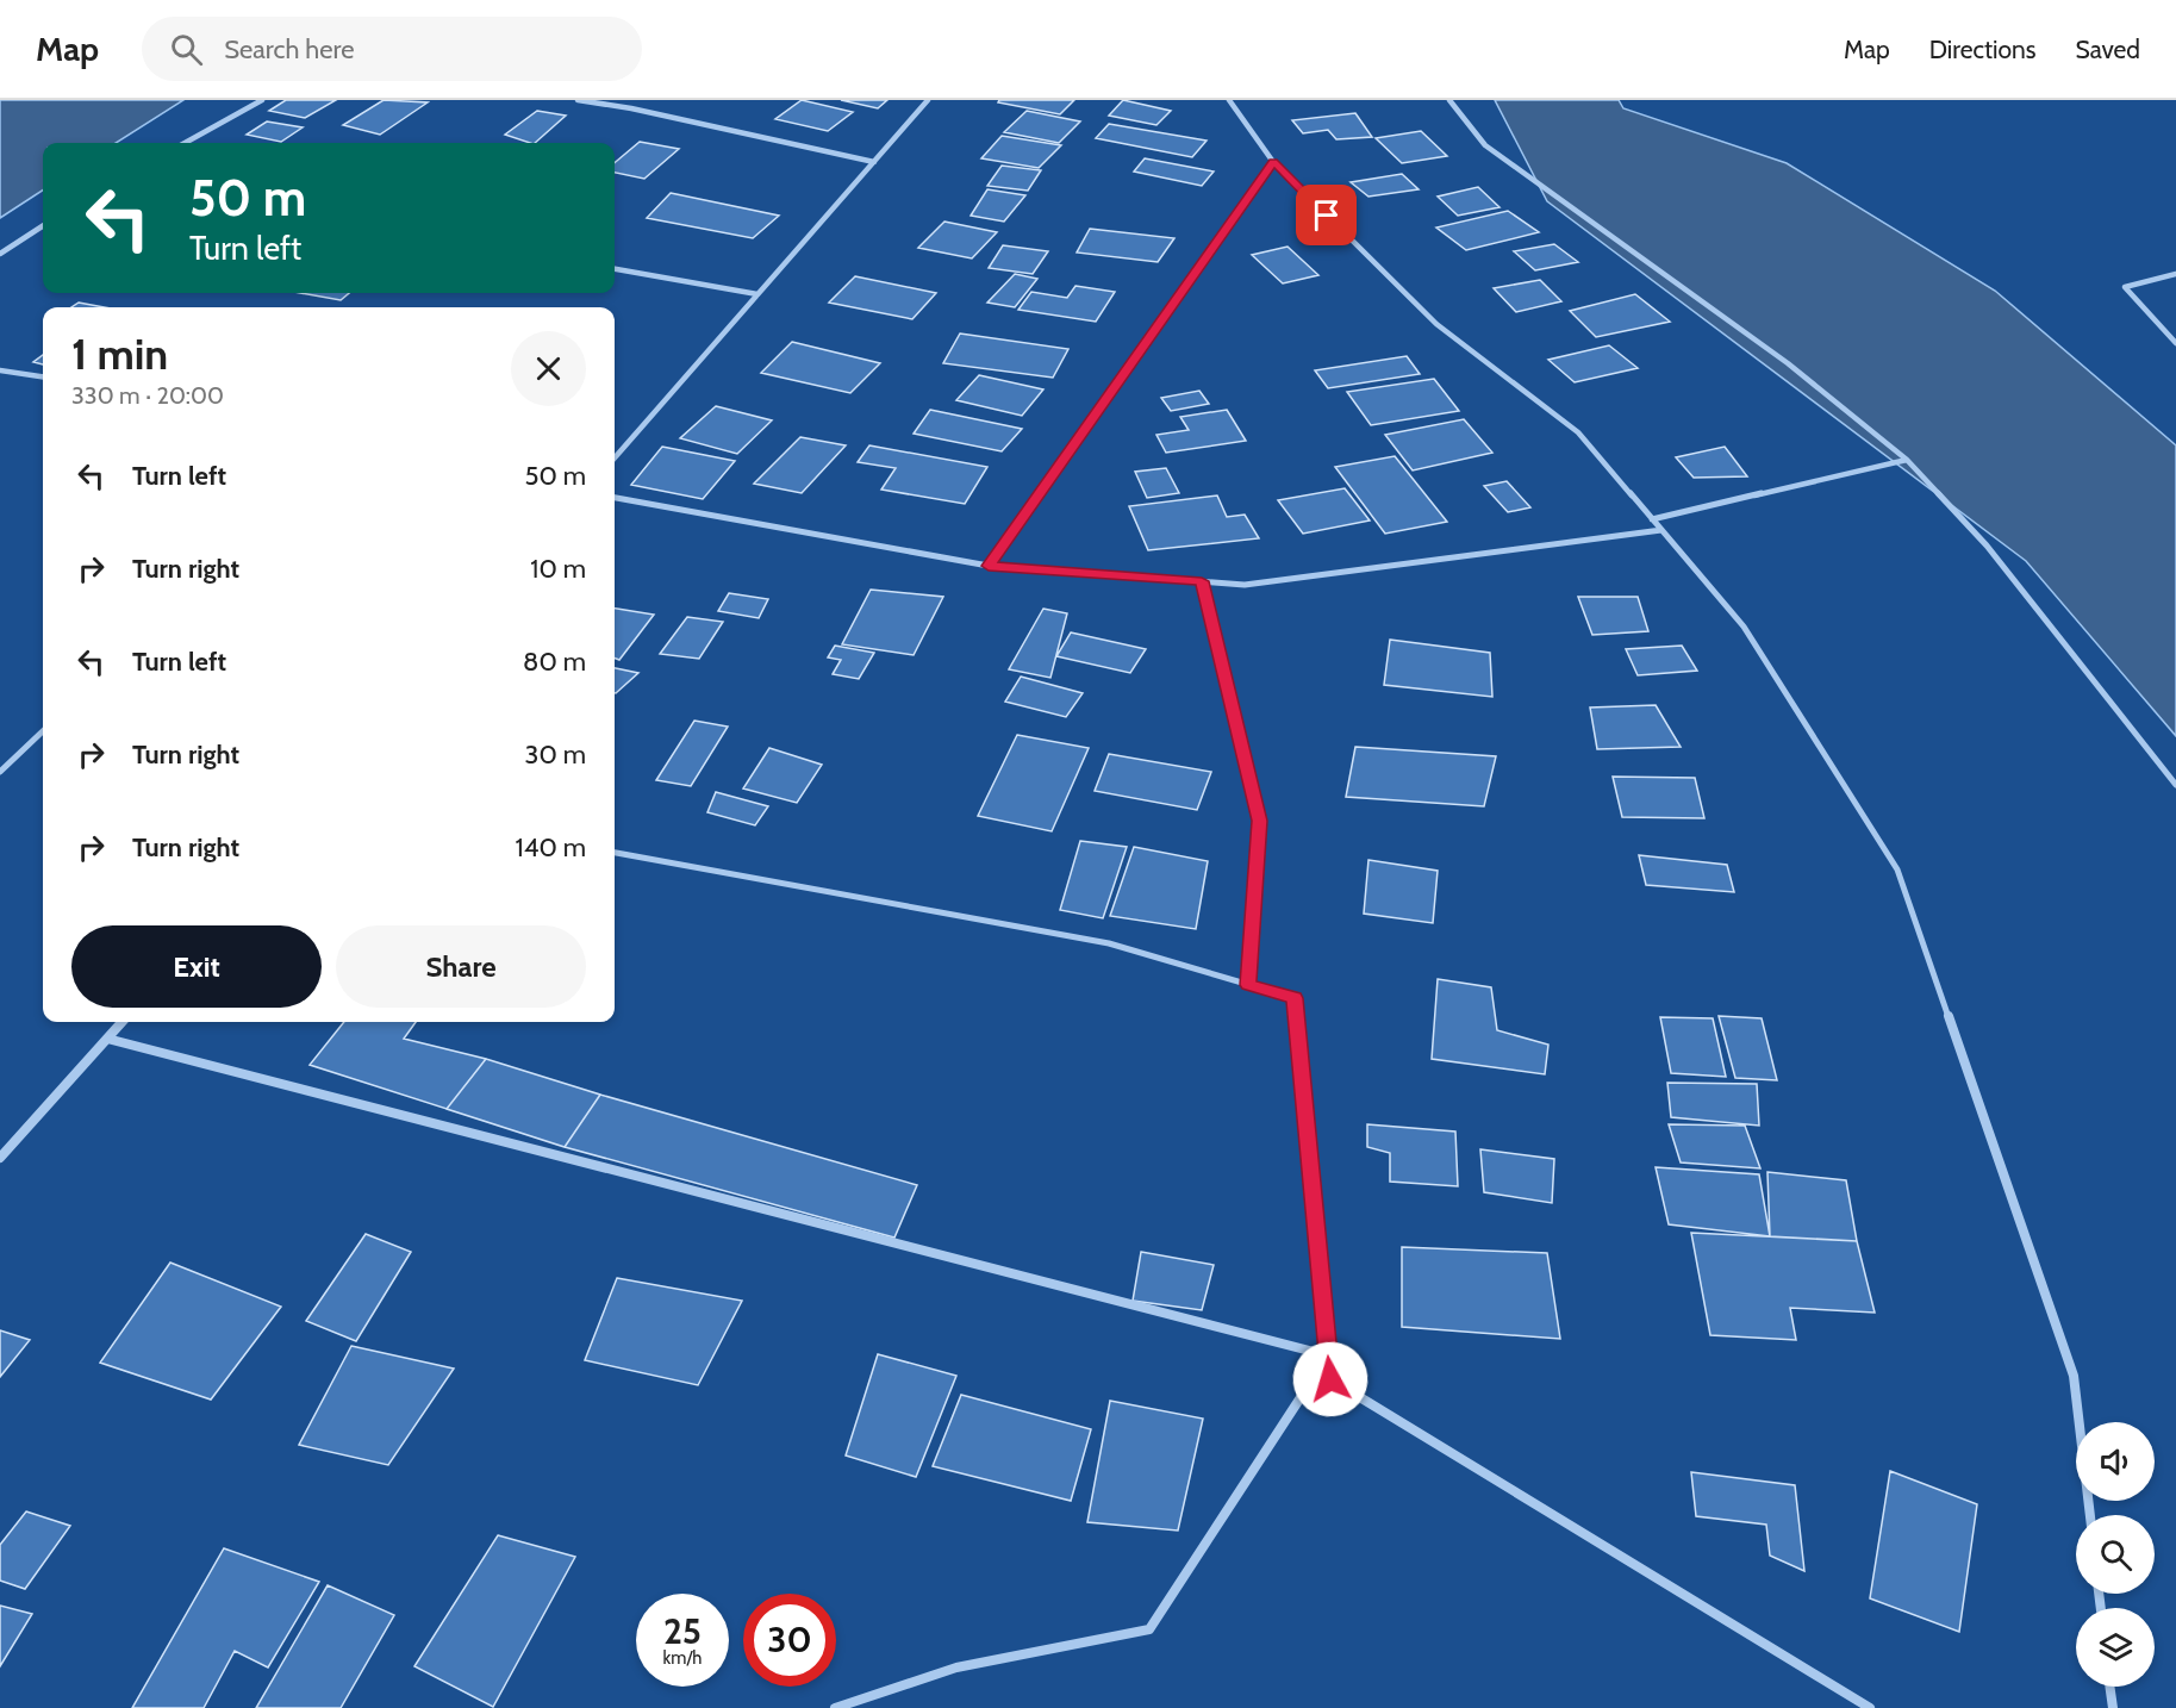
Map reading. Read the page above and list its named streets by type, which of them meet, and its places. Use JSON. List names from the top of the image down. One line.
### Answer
{"page":{"header":"Map","search":"Search here","nav":["Map","Directions","Saved"],"turn":["50 m","Turn left"],"heading":["1 min","330 m · 20:00"],"list":[{"name":"Turn left","value":"50 m"},{"name":"Turn right","value":"10 m"},{"name":"Turn left","value":"80 m"},{"name":"Turn right","value":"30 m"},{"name":"Turn right","value":"140 m"}],"buttons":["Exit","Share"],"speed":"25 km/h","limit":"30"}}
